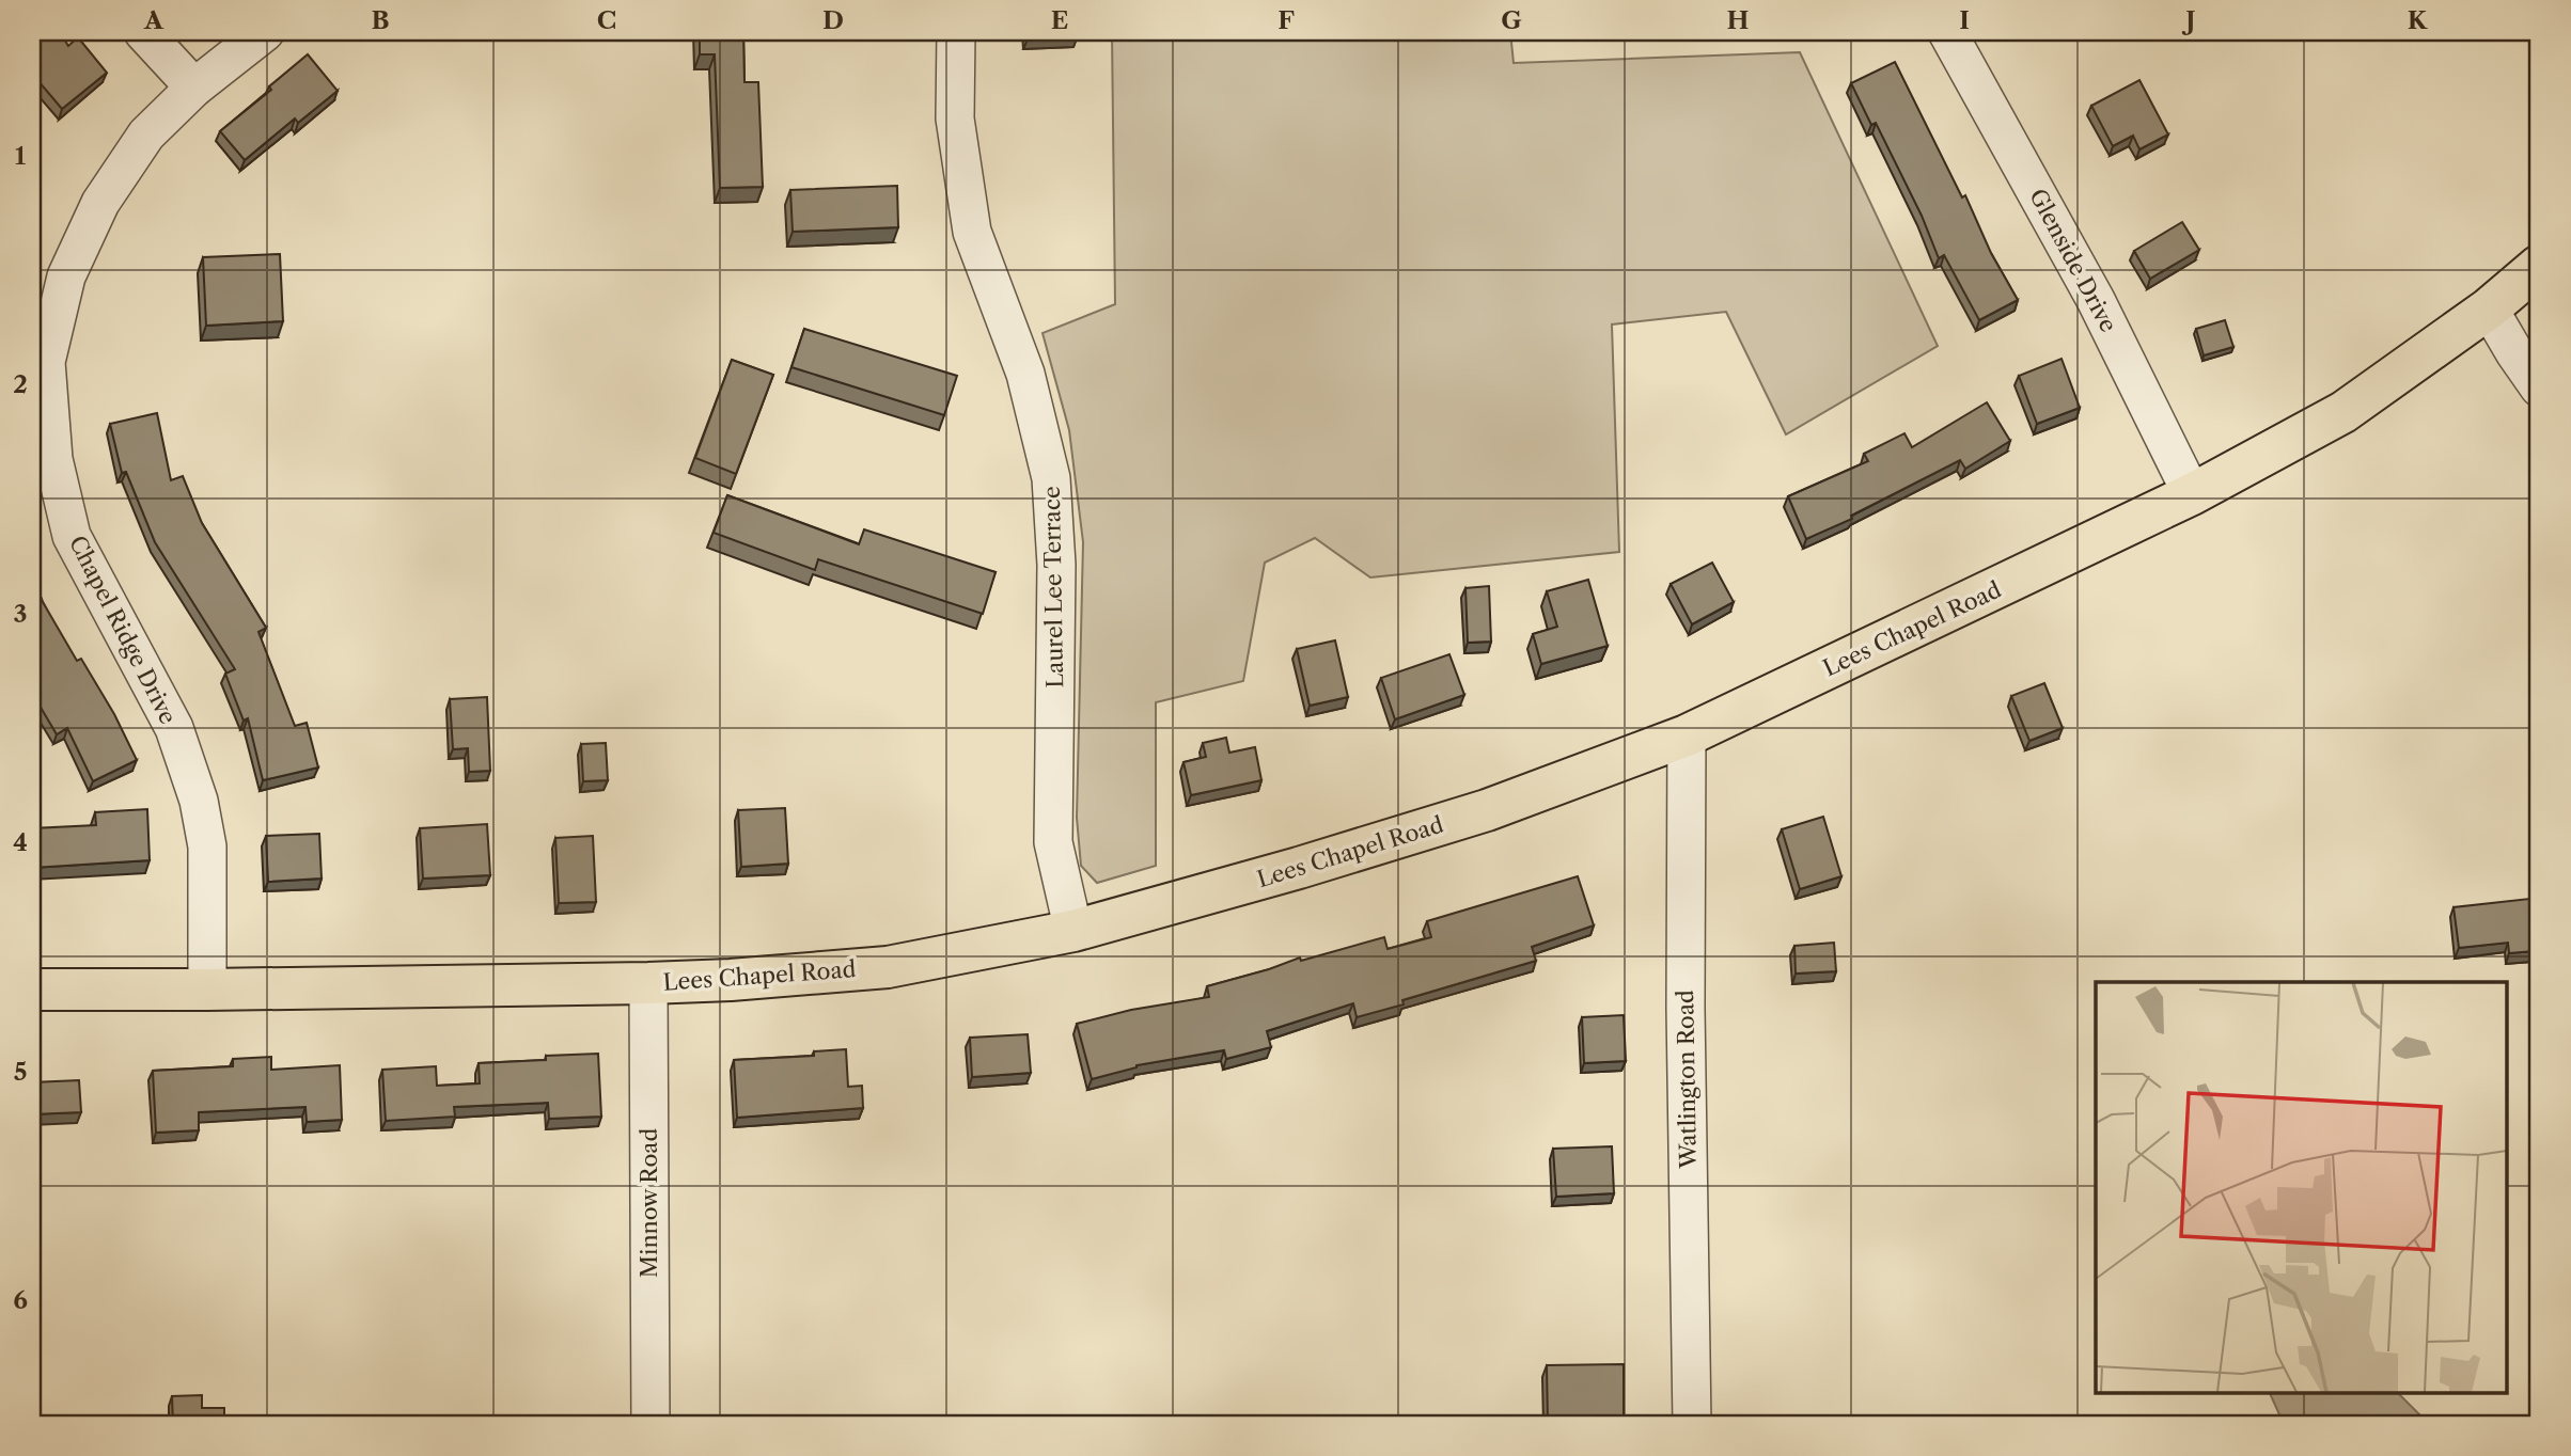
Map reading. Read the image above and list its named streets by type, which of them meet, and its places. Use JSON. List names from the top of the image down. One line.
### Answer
{"streets":{"main road":["Lees Chapel Road"],"street":["Glenside Drive","Laurel Lee Terrace","Chapel Ridge Drive","Watlington Road","Minnow Road"]},"crossings":[["Glenside Drive","Lees Chapel Road"],["Laurel Lee Terrace","Lees Chapel Road"],["Lees Chapel Road","Chapel Ridge Drive"],["Lees Chapel Road","Watlington Road"],["Lees Chapel Road","Minnow Road"]],"grid":{"columns":["A","B","C","D","E","F","G","H","I","J","K"],"rows":["1","2","3","4","5","6"]}}
